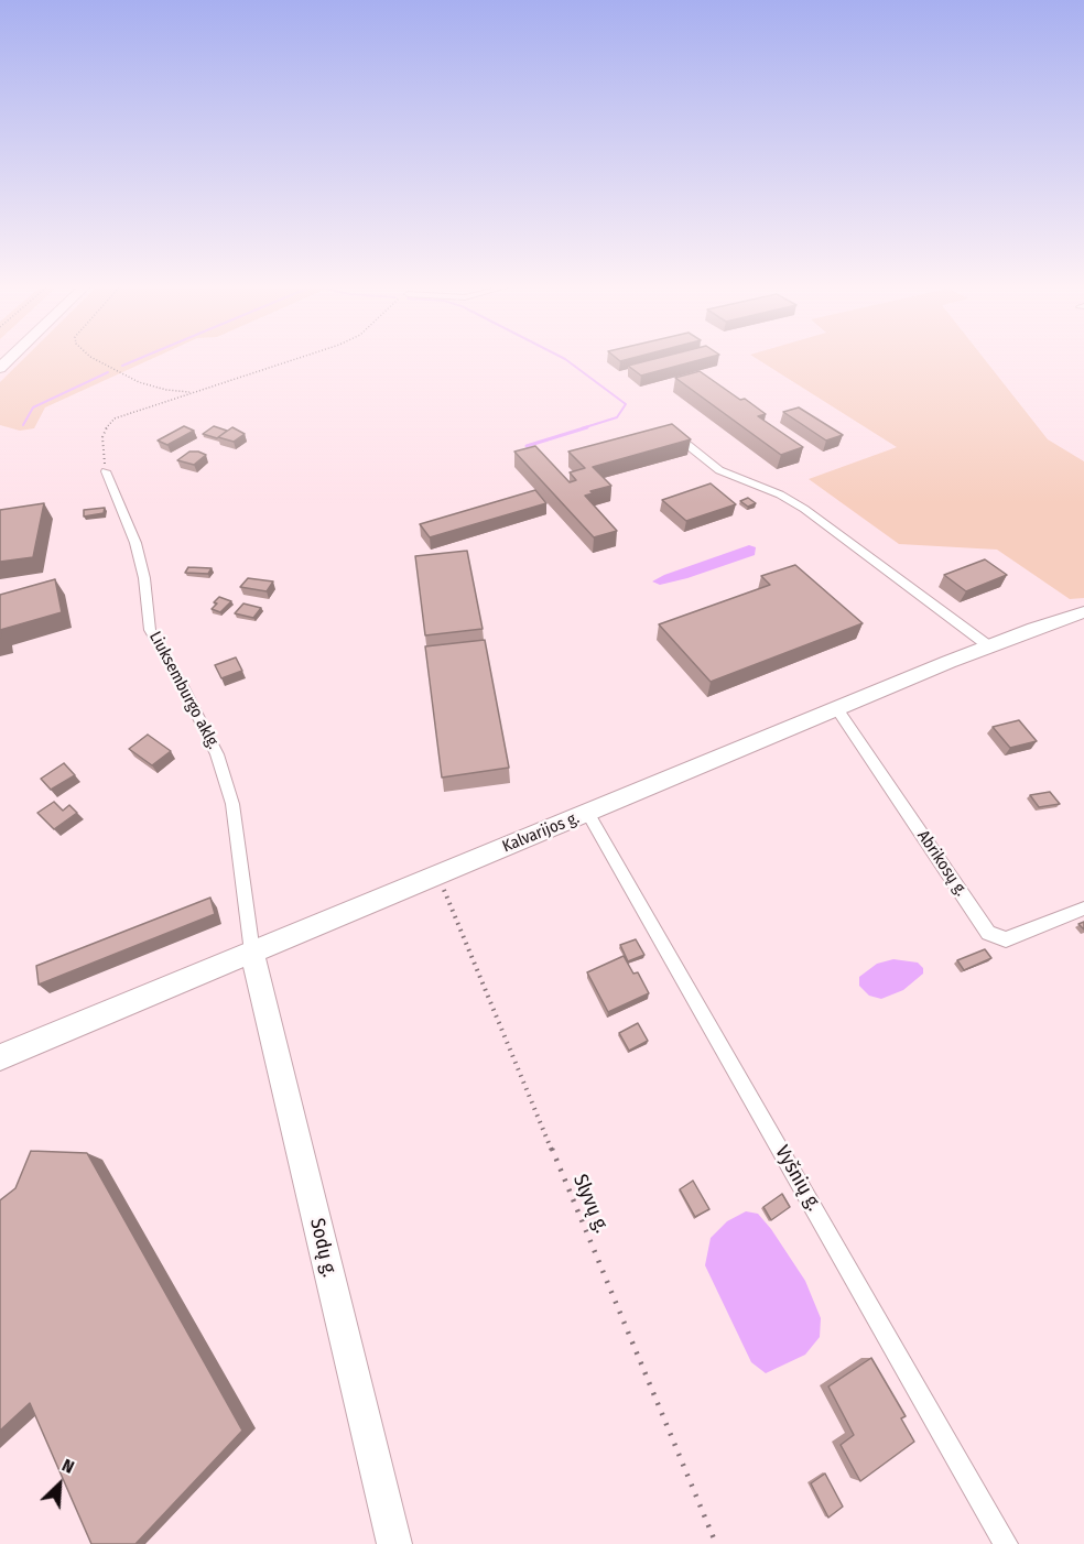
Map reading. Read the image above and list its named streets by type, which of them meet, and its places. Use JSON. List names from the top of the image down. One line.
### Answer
{"streets":{"main road":["Kalvarijos g.","Sodų g."],"street":["Liuksemburgo aklg.","Abrikosų g.","Vyšnių g."],"path":["Slyvų g."]},"crossings":[["Liuksemburgo aklg.","Kalvarijos g."],["Liuksemburgo aklg.","Sodų g."],["Kalvarijos g.","Abrikosų g."],["Kalvarijos g.","Vyšnių g."],["Kalvarijos g.","Slyvų g."],["Kalvarijos g.","Sodų g."]],"north":"top right"}
